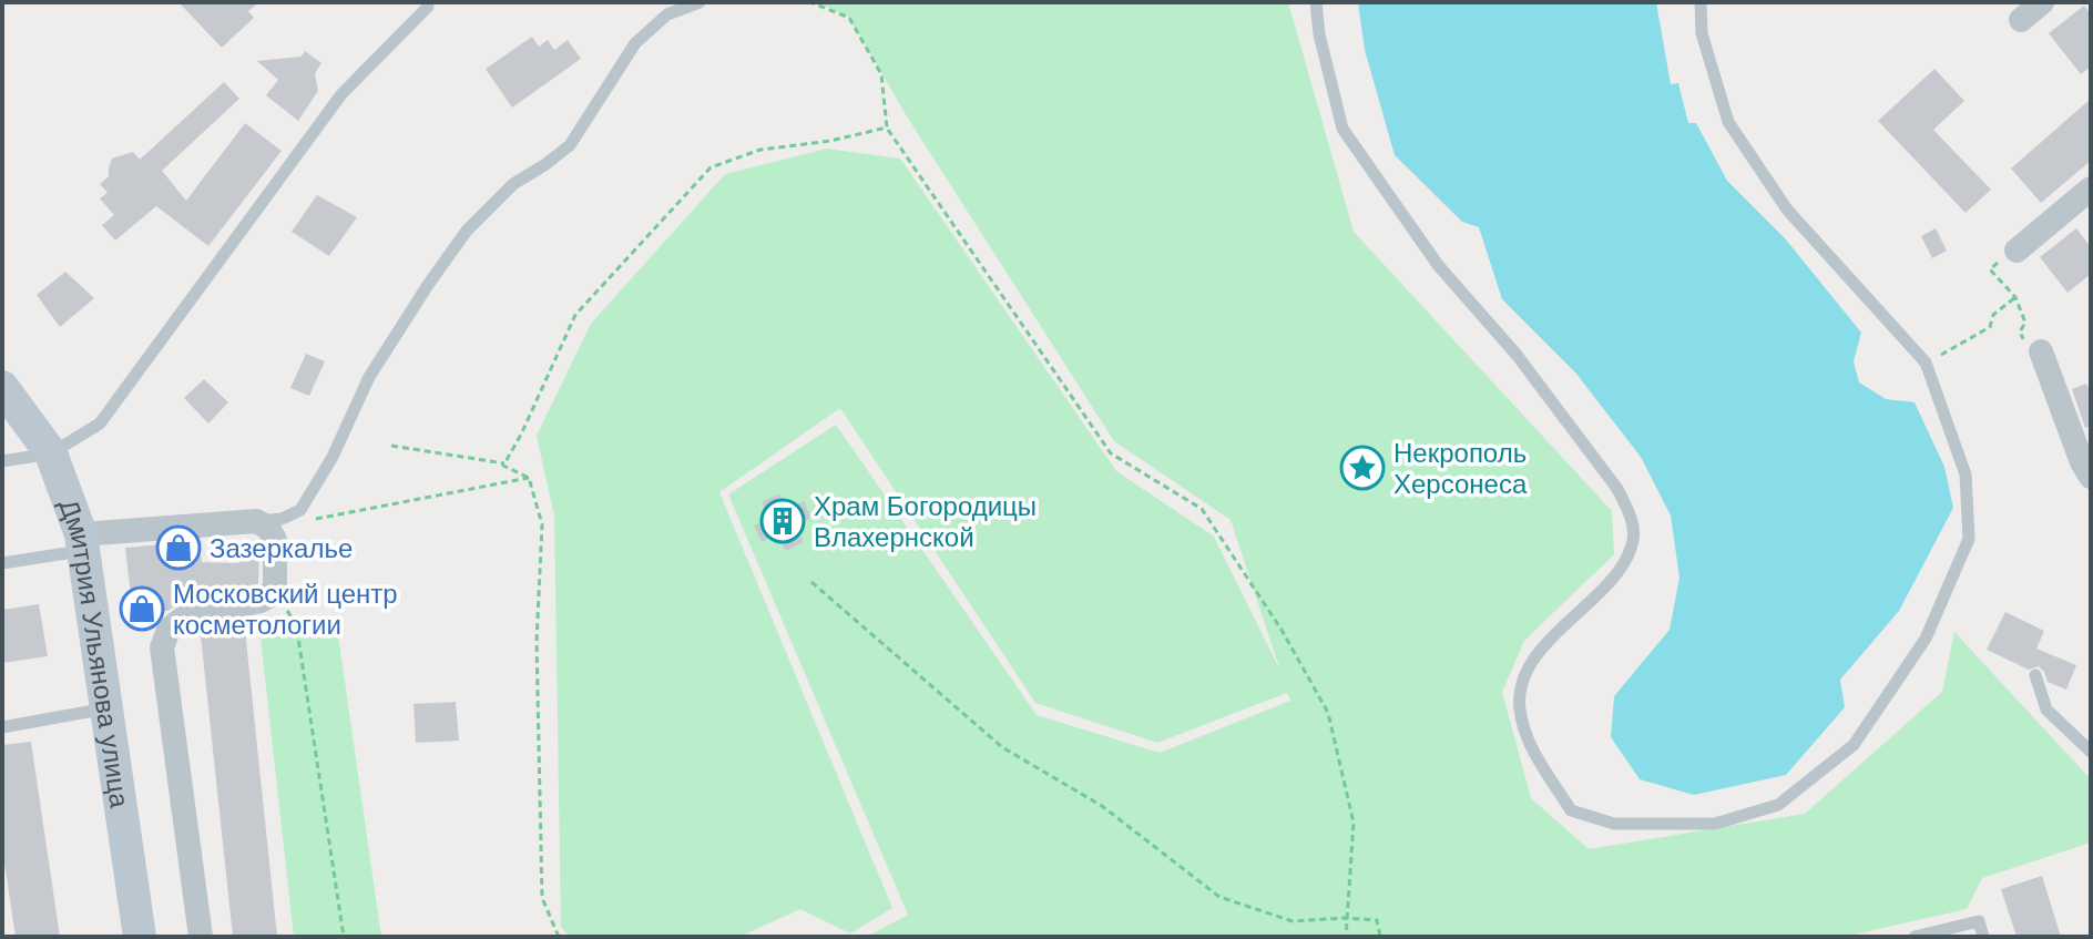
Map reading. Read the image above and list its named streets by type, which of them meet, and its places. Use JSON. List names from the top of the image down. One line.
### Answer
{"streets":{"main road":["Дмитрия Ульянова улица"]},"places":{"place":["Некрополь Херсонеса"],"building":["Храм Богородицы Влахернской"],"shop":["Зазеркалье","Московский центр косметологии"]}}
